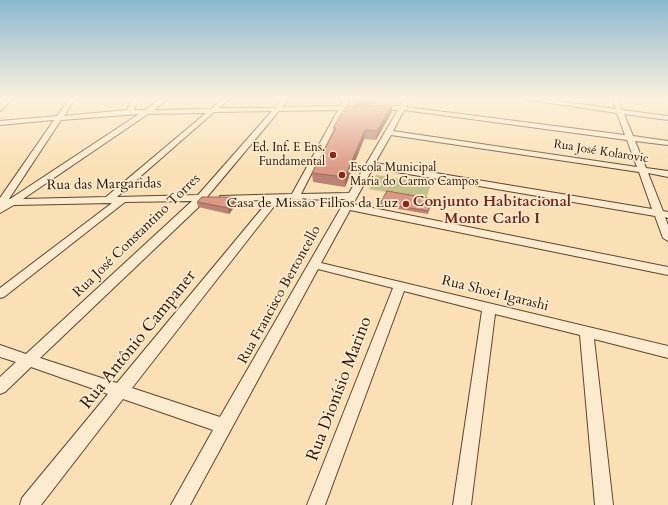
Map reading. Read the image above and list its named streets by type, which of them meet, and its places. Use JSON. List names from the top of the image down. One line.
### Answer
{"streets":{"street":["Rua José Kolarovic","Rua das Margaridas","Rua José Constantino Torres","Rua Shoei Igarashi","Rua Francisco Bertoncello","Rua Antônio Campaner","Rua Dionísio Marino"]},"crossings":[["Rua José Kolarovic","Rua Francisco Bertoncello"],["Rua das Margaridas","Rua José Constantino Torres"],["Rua das Margaridas","Rua Francisco Bertoncello"],["Rua das Margaridas","Rua Antônio Campaner"],["Rua Shoei Igarashi","Rua Francisco Bertoncello"],["Rua Shoei Igarashi","Rua Dionísio Marino"]],"districts":["Conjunto Habitacional Monte Carlo I"],"places":["Ed. Inf. E Ens. Fundamental","Escola Municipal Maria do Carmo Campos","Casa de Missão Filhos da Luz"]}
